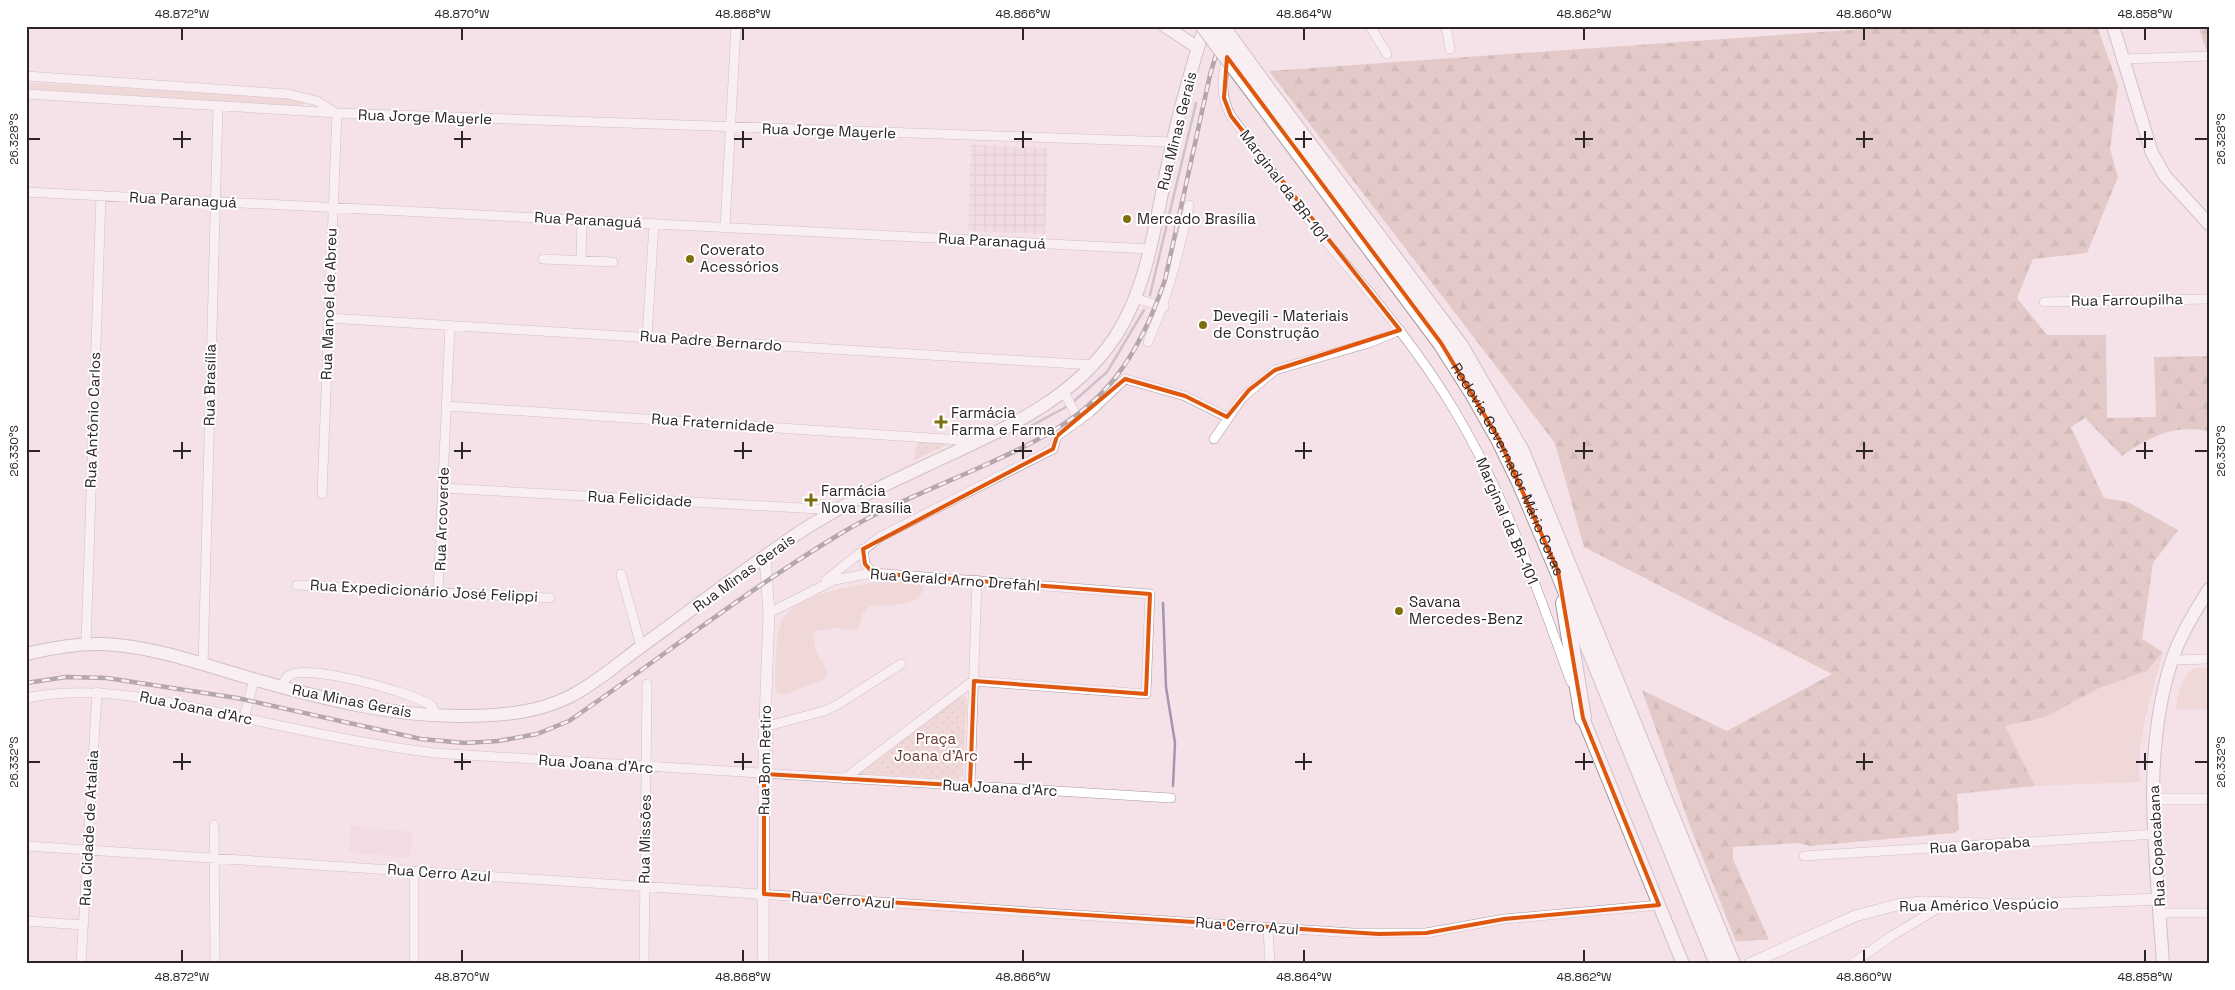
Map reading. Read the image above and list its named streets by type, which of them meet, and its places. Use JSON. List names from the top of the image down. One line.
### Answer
{"streets":{"highway":["Rodovia Governador Mário Covas"],"main road":["Rua Minas Gerais","Marginal da BR-101","Rua Copacabana"],"street":["Rua Jorge Mayerle","Rua Paranaguá","Rua Farroupilha","Rua Manoel de Abreu","Rua Padre Bernardo","Rua Brasília","Rua Antônio Carlos","Rua Fraternidade","Rua Felicidade","Rua Arcoverde","Rua Gerald Arno Drefahl","Rua Expedicionário José Felippi","Rua Joana d'Arc","Rua Bom Retiro","Rua Cidade de Atalaia","Rua Missões","Rua Garopaba","Rua Cerro Azul","Rua Américo Vespúcio"]},"crossings":[["Rua Jorge Mayerle","Rua Minas Gerais"],["Rua Jorge Mayerle","Rua Manoel de Abreu"],["Rua Jorge Mayerle","Rua Brasília"],["Rua Minas Gerais","Rua Paranaguá"],["Rua Minas Gerais","Rua Padre Bernardo"],["Rua Minas Gerais","Rua Brasília"],["Rua Minas Gerais","Rua Antônio Carlos"],["Rua Minas Gerais","Rua Fraternidade"],["Rua Minas Gerais","Rodovia Governador Mário Covas"],["Rua Minas Gerais","Rua Felicidade"],["Rua Minas Gerais","Rua Bom Retiro"],["Marginal da BR-101","Rua Cerro Azul"],["Rua Paranaguá","Rua Manoel de Abreu"],["Rua Paranaguá","Rua Brasília"],["Rua Paranaguá","Rua Antônio Carlos"],["Rua Manoel de Abreu","Rua Padre Bernardo"],["Rua Padre Bernardo","Rua Arcoverde"],["Rua Fraternidade","Rua Arcoverde"],["Rua Felicidade","Rua Arcoverde"],["Rua Arcoverde","Rua Expedicionário José Felippi"],["Rua Gerald Arno Drefahl","Rua Bom Retiro"],["Rua Joana d'Arc","Rua Bom Retiro"],["Rua Joana d'Arc","Rua Cidade de Atalaia"],["Rua Joana d'Arc","Rua Missões"],["Rua Bom Retiro","Rua Cerro Azul"],["Rua Cidade de Atalaia","Rua Cerro Azul"],["Rua Missões","Rua Cerro Azul"],["Rua Garopaba","Rua Copacabana"],["Rua Copacabana","Rua Américo Vespúcio"]],"parks":["Praça Joana d'Arc"],"places":{"other":["Mercado Brasília","Coverato Acessórios","Devegili - Materiais de Construção","Savana Mercedes-Benz"],"health":["Farmácia Farma e Farma","Farmácia Nova Brasília"]},"coordinates":["48.872°W","48.870°W","48.868°W","48.866°W","48.864°W","48.862°W","48.860°W","48.858°W","26.328°S","26.330°S","26.332°S"]}
